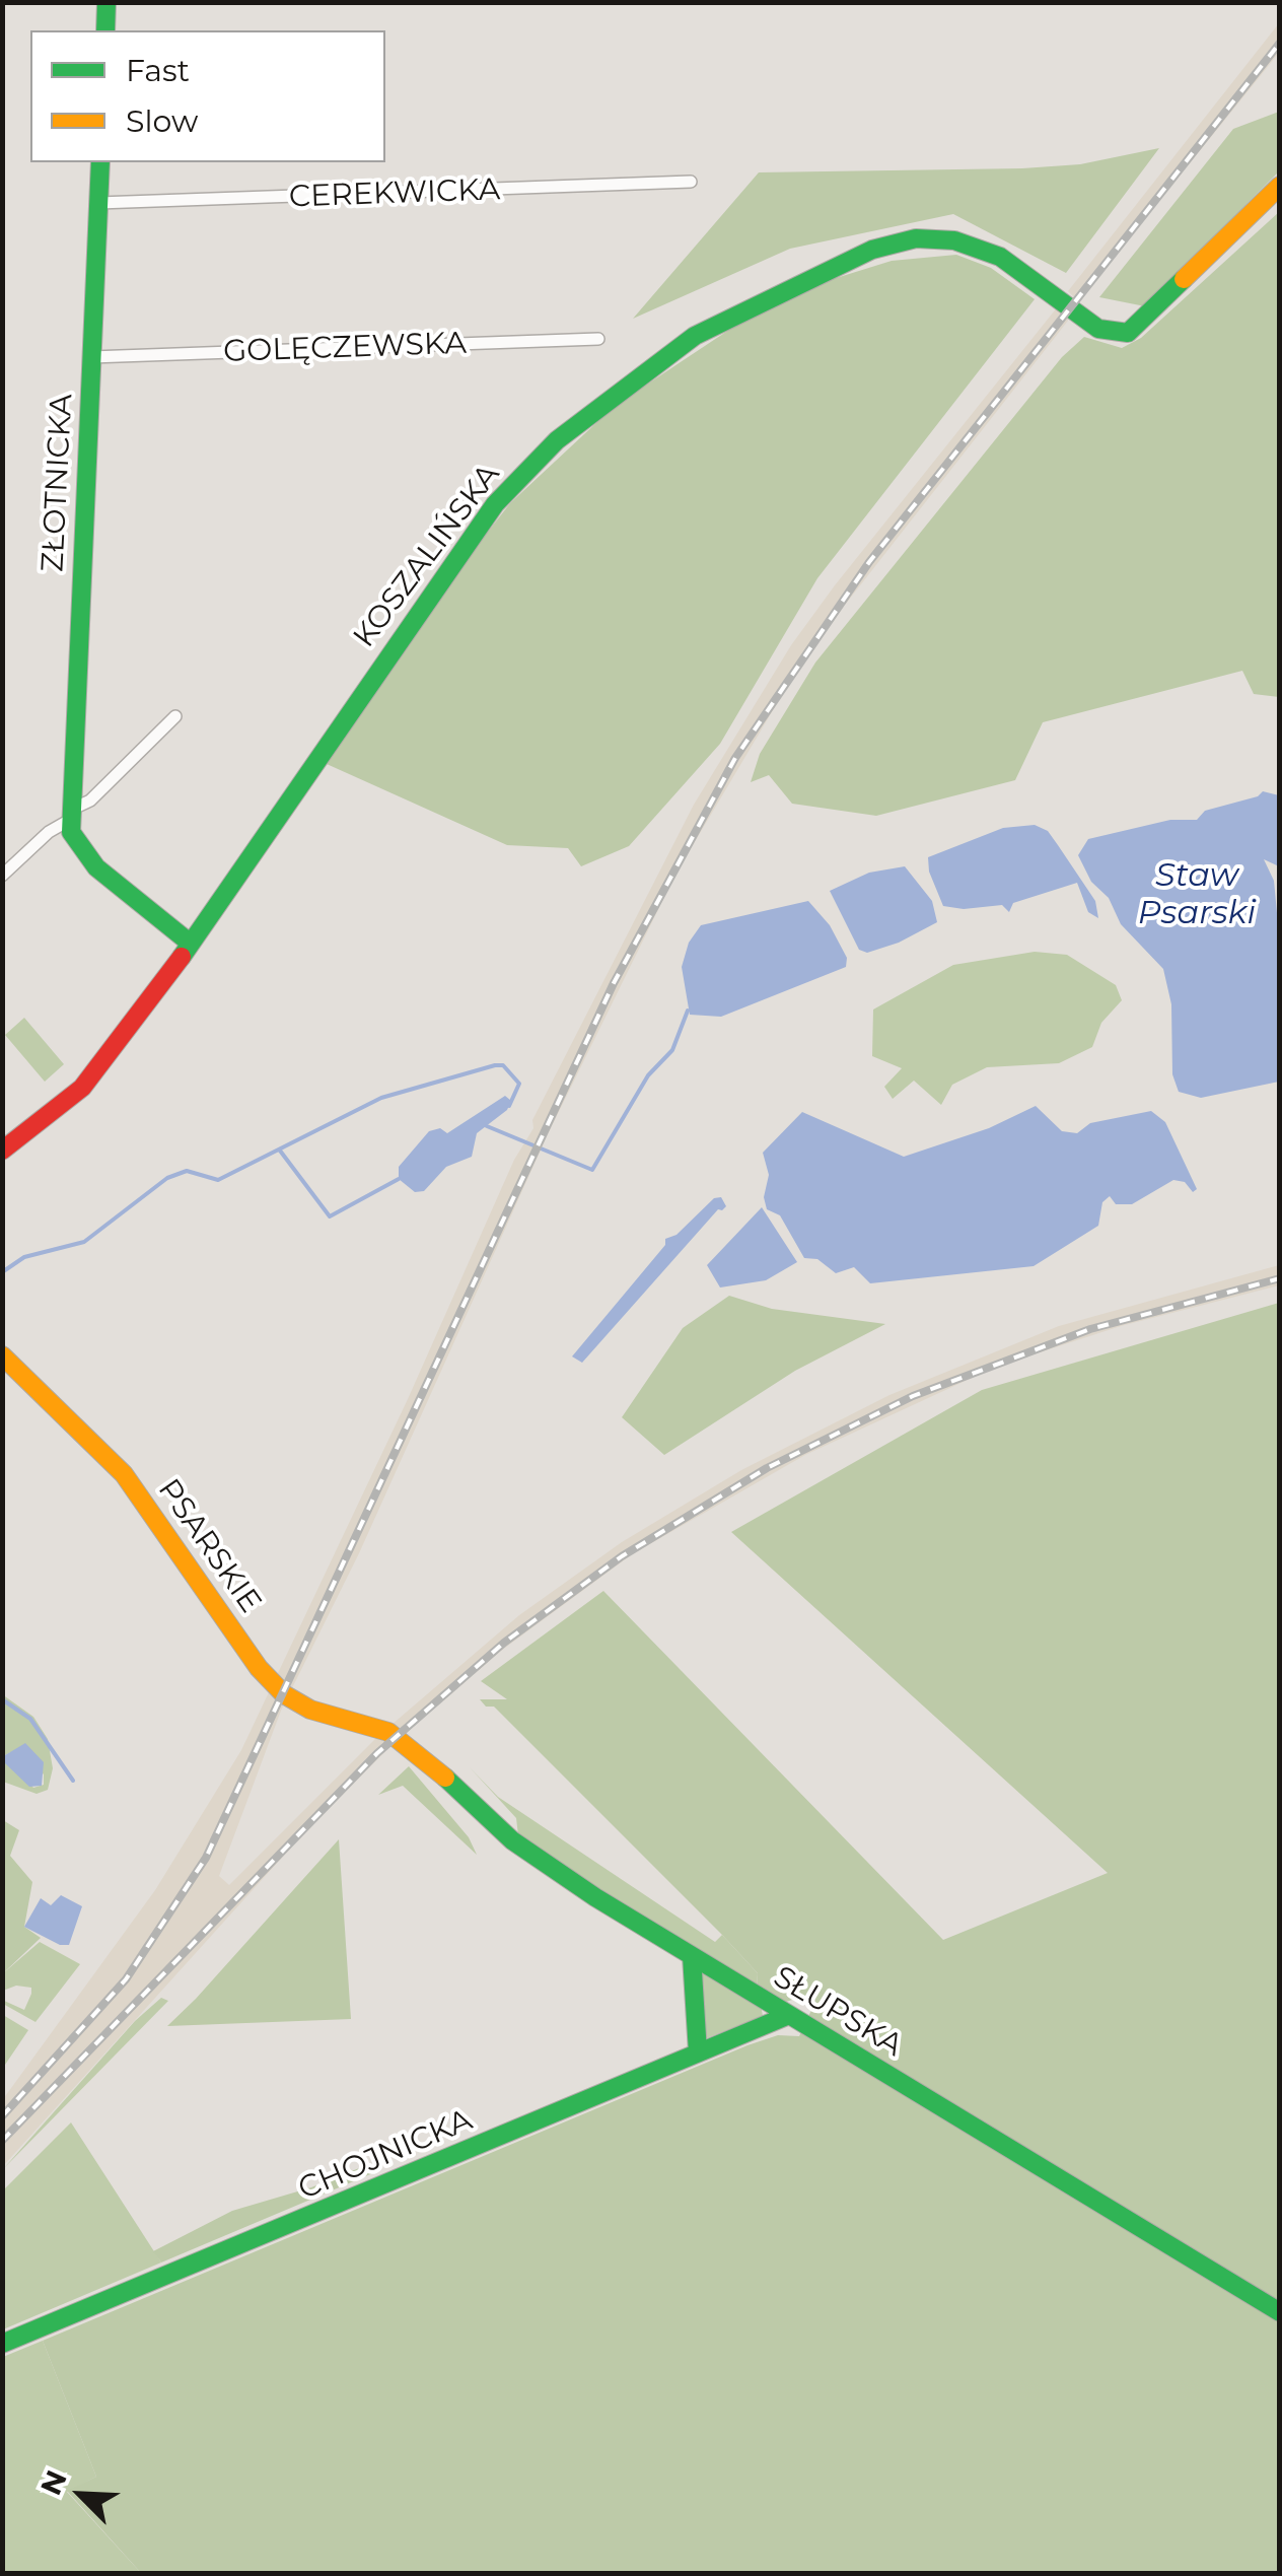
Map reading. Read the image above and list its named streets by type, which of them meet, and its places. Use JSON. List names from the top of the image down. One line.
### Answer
{"streets":{"street":["CEREKWICKA","GOLĘCZEWSKA","ZŁOTNICKA","KOSZALIŃSKA","PSARSKIE","SŁUPSKA","CHOJNICKA"]},"crossings":[["CEREKWICKA","ZŁOTNICKA"],["GOLĘCZEWSKA","ZŁOTNICKA"],["PSARSKIE","SŁUPSKA"],["SŁUPSKA","CHOJNICKA"]],"water":["Staw Psarski"],"legend":["Fast","Slow"],"north":"top left"}
